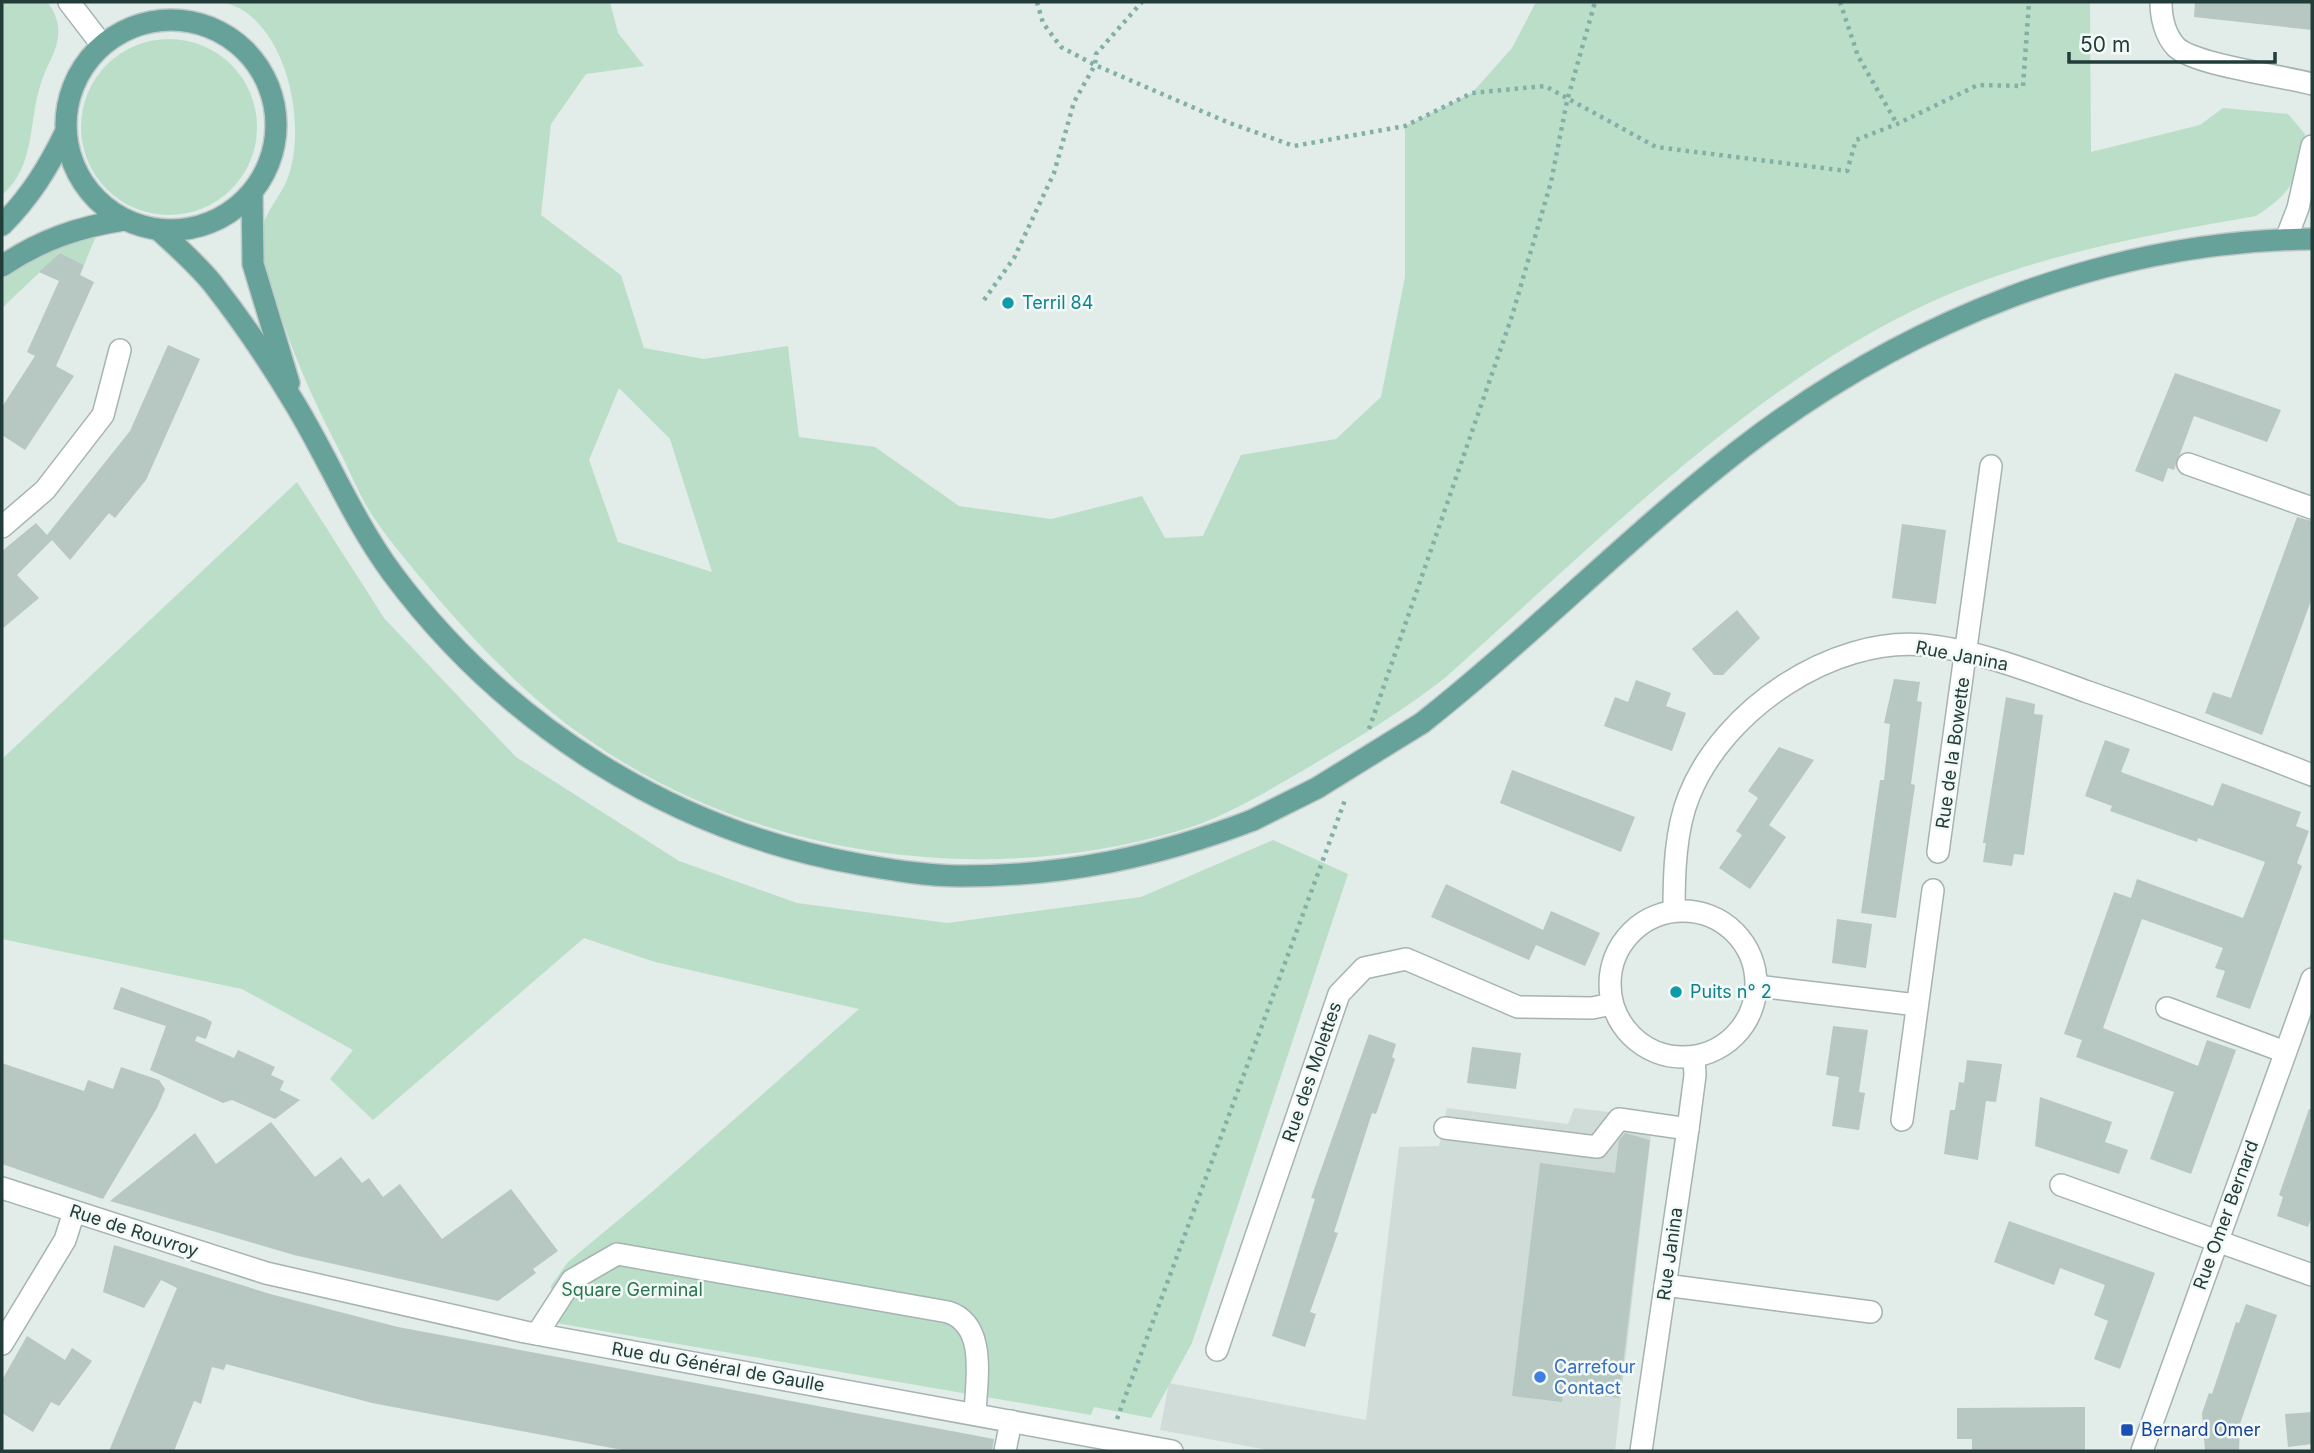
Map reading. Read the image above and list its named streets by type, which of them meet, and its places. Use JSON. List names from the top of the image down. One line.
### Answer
{"streets":{"street":["Rue Janina","Rue de la Bowette","Rue des Molettes","Rue Omer Bernard","Rue de Rouvroy","Rue du Général de Gaulle"]},"crossings":[["Rue Janina","Rue de la Bowette"],["Rue Janina","Rue des Molettes"],["Rue de Rouvroy","Rue du Général de Gaulle"]],"parks":["Square Germinal"],"places":{"other":["Terril 84","Puits n° 2","Carrefour Contact"],"transit":["Bernard Omer"]},"scale_bar":"50 m"}
